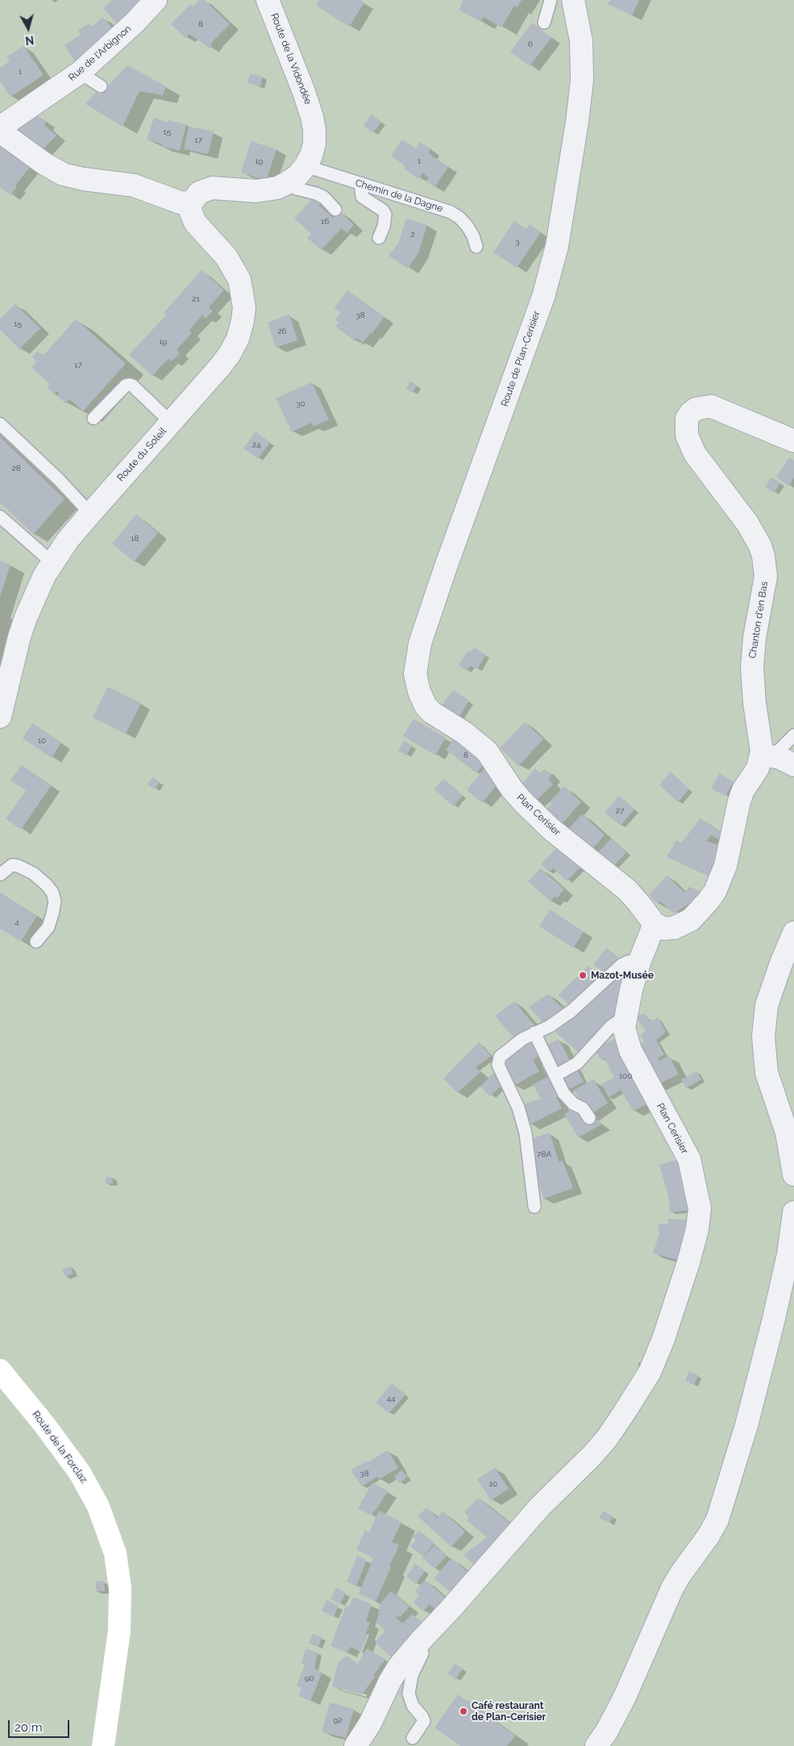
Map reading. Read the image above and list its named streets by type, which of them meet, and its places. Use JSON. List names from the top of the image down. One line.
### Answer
{"streets":{"main road":["Route de la Forclaz"],"street":["Rue de l'Arbignon","Route de la Vidondée","Route de Plan-Cerisier","Route du Soleil","Chanton d'en Bas","Plan Cerisier"],"lane":["Chemin de la Dagne"]},"crossings":[["Route de la Vidondée","Chemin de la Dagne"],["Route de la Vidondée","Route du Soleil"],["Route de Plan-Cerisier","Plan Cerisier"],["Chanton d'en Bas","Plan Cerisier"]],"places":["Mazot-Musée","Café restaurant de Plan-Cerisier"],"house_numbers":["8","6","1","15","17","19","1","16","2","3","21","38","15","26","19","17","30","24","28","18","10","8","27","4","100","78A","44","38","10","90","92"],"scale_bar":"20 m","north":"bottom"}
